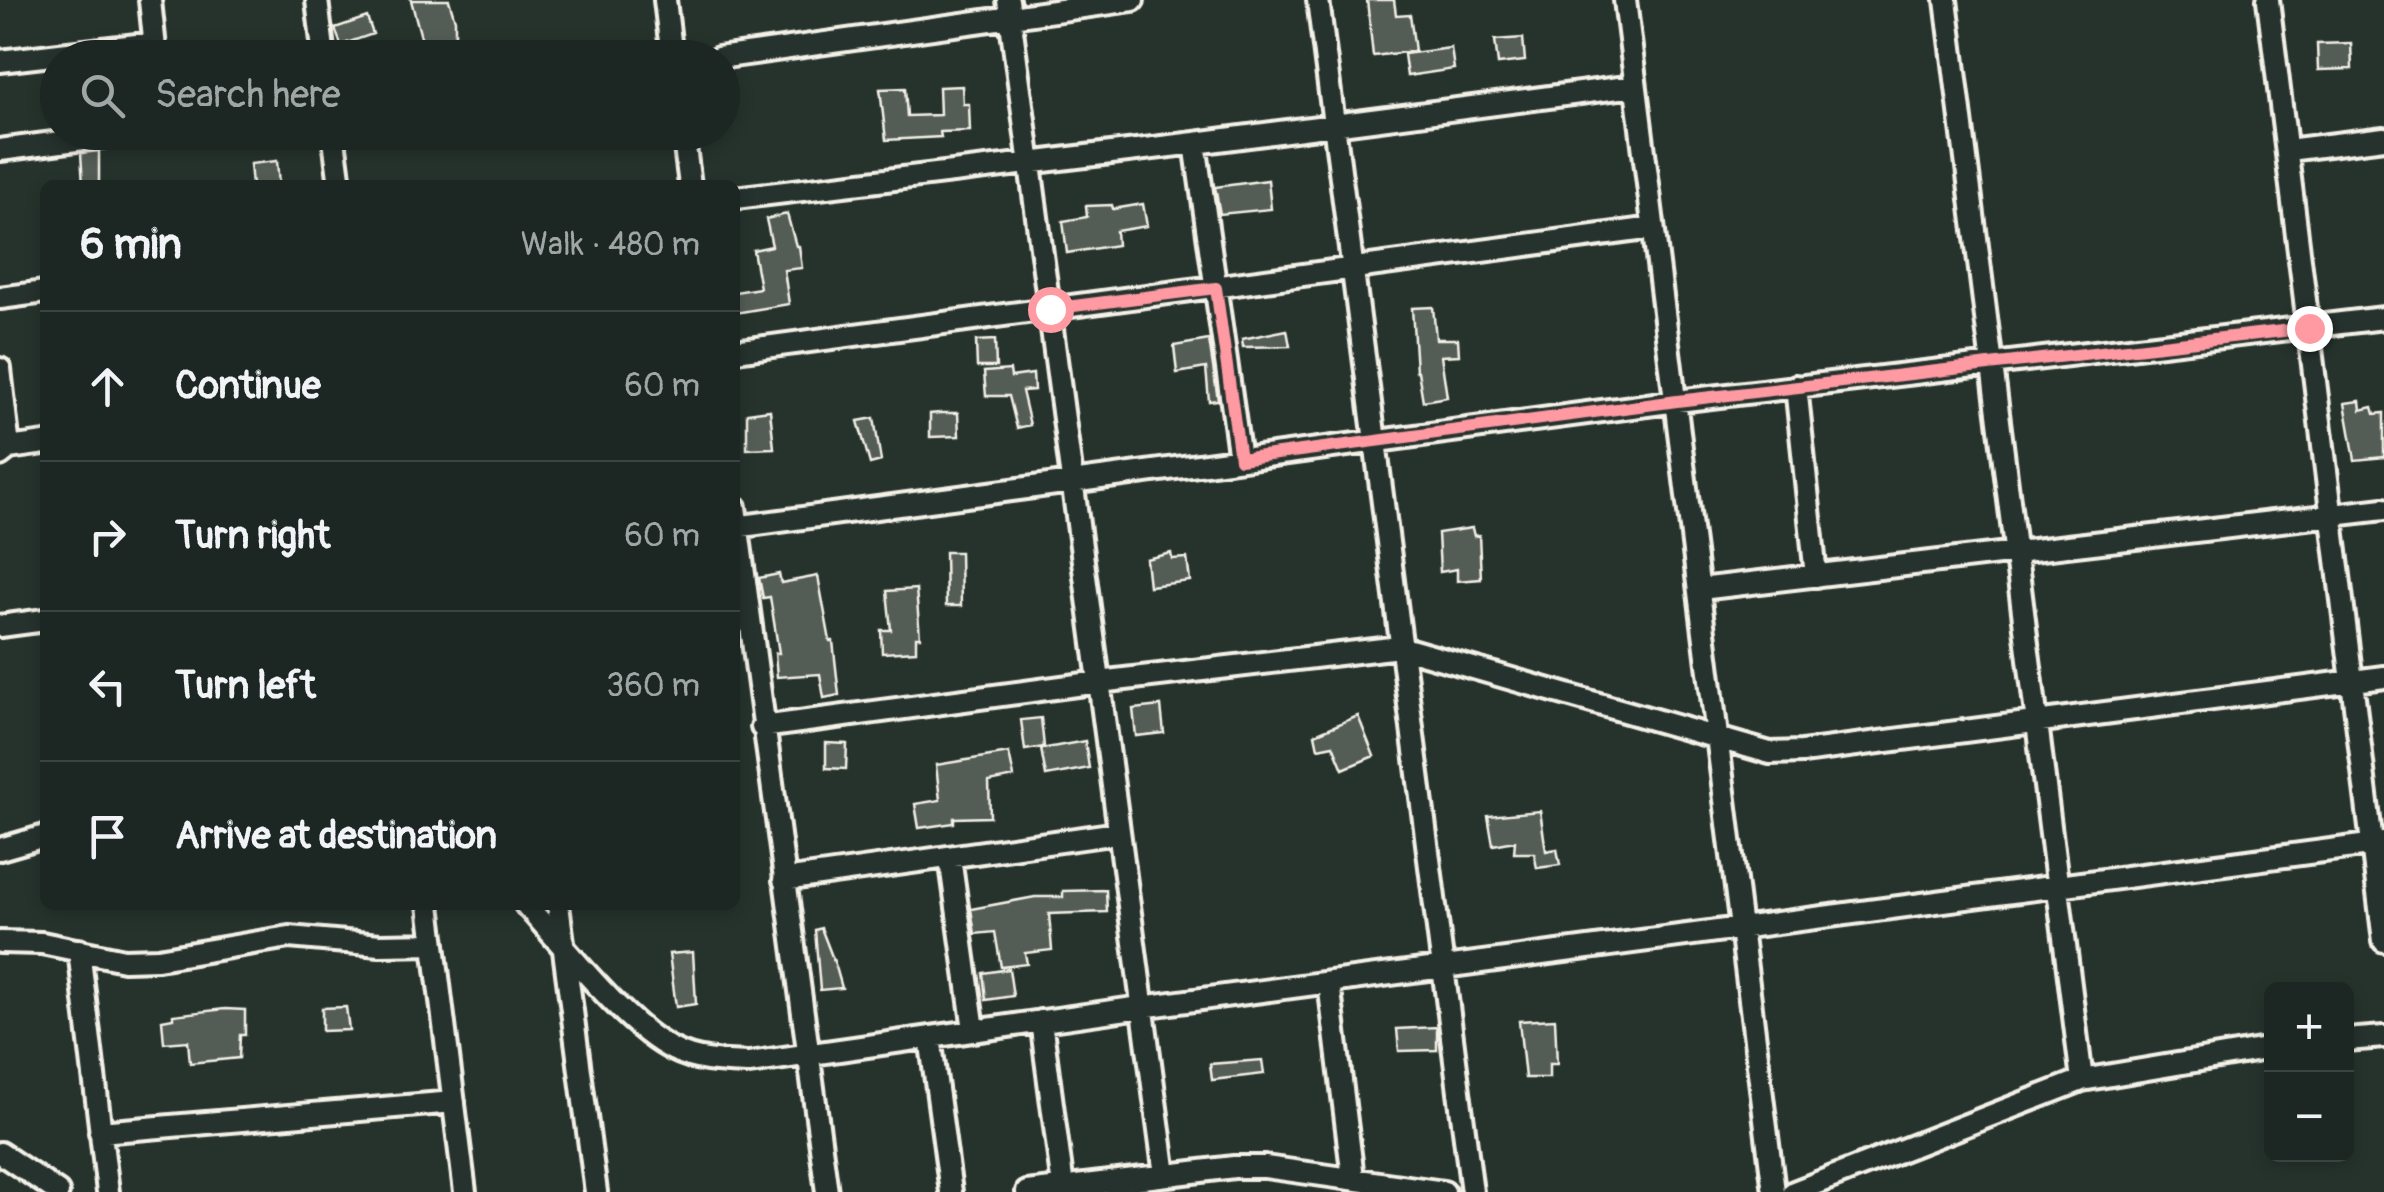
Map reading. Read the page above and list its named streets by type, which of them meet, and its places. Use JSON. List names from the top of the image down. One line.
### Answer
{"page":{"search":"Search here","heading":["6 min","Walk · 480 m"],"list":[["Continue","60 m"],["Turn right","60 m"],["Turn left","360 m"],"Arrive at destination"],"map_buttons":["+","−"]}}
